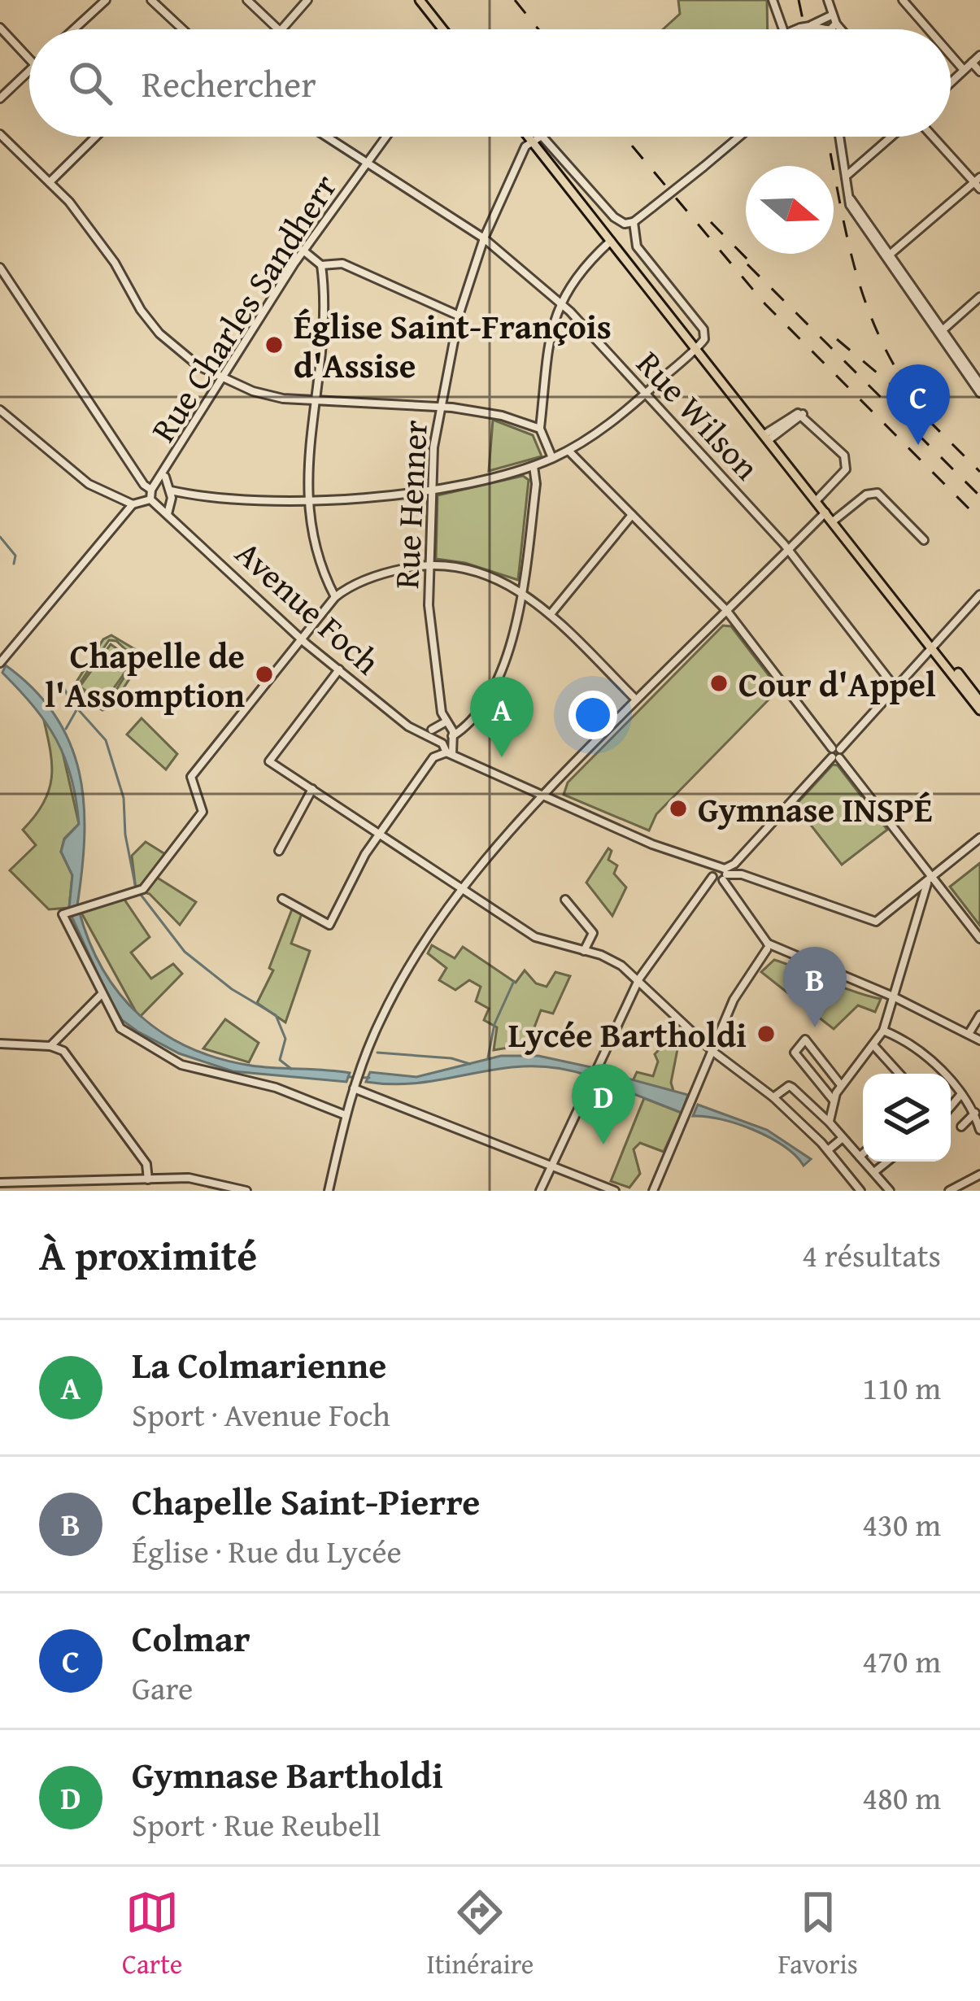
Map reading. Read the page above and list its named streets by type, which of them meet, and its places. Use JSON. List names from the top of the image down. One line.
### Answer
{"streets":{"street":["Rue Charles Sandherr","Rue Wilson","Rue Henner","Avenue Foch"]},"crossings":[["Rue Charles Sandherr","Rue Wilson"],["Rue Charles Sandherr","Avenue Foch"],["Rue Wilson","Rue Henner"]],"places":["Église Saint-François d'Assise","Chapelle de l'Assomption","Cour d'Appel","Gymnase INSPÉ","Lycée Bartholdi"],"north":"right","page":{"search":"Rechercher","pins":["C","A","B","D"],"heading":["À proximité","4 résultats"],"list":[{"mark":"A","name":"La Colmarienne","note":"Sport · Avenue Foch","value":"110 m"},{"mark":"B","name":"Chapelle Saint-Pierre","note":"Église · Rue du Lycée","value":"430 m"},{"mark":"C","name":"Colmar","note":"Gare","value":"470 m"},{"mark":"D","name":"Gymnase Bartholdi","note":"Sport · Rue Reubell","value":"480 m"}],"nav":["Carte","Itinéraire","Favoris"]}}
